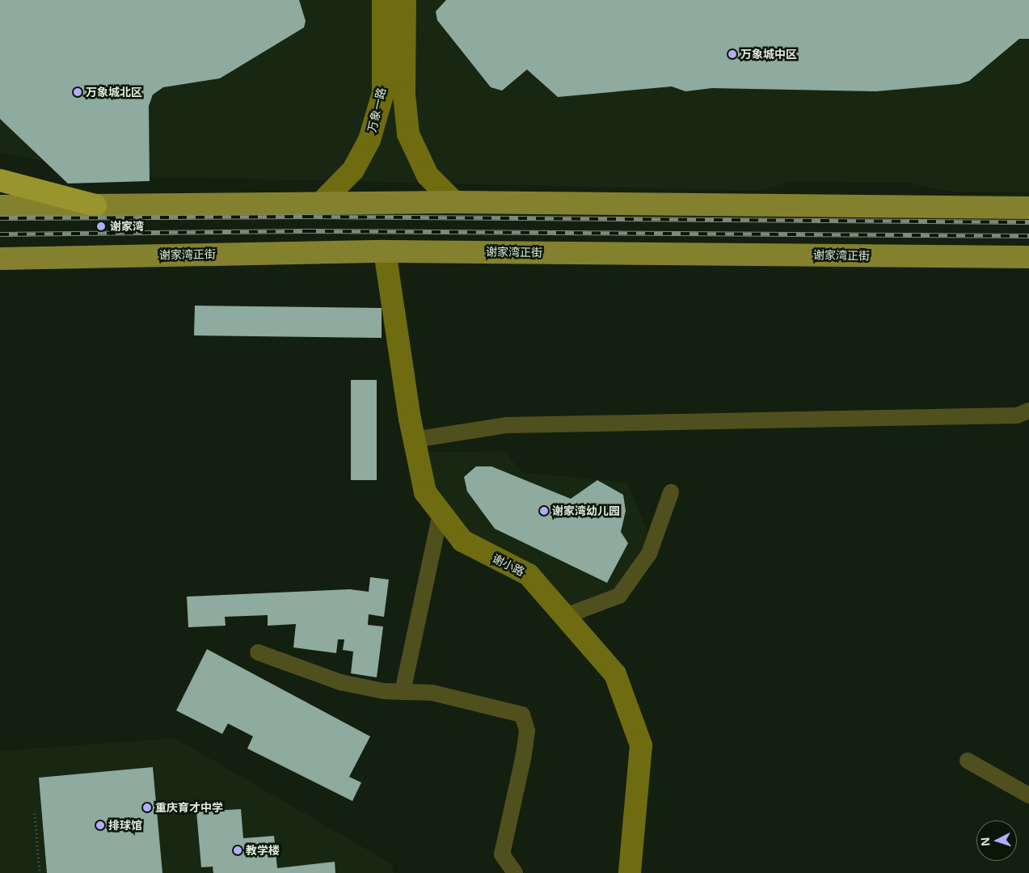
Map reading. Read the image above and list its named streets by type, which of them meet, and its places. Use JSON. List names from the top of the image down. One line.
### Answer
{"streets":{"main road":["谢家湾正街"],"street":["万象一路","谢小路"]},"crossings":[["谢家湾正街","谢小路"]],"places":["万象城中区","万象城北区","谢家湾","谢家湾幼儿园","重庆育才中学","排球馆","教学楼"],"north":"left"}
